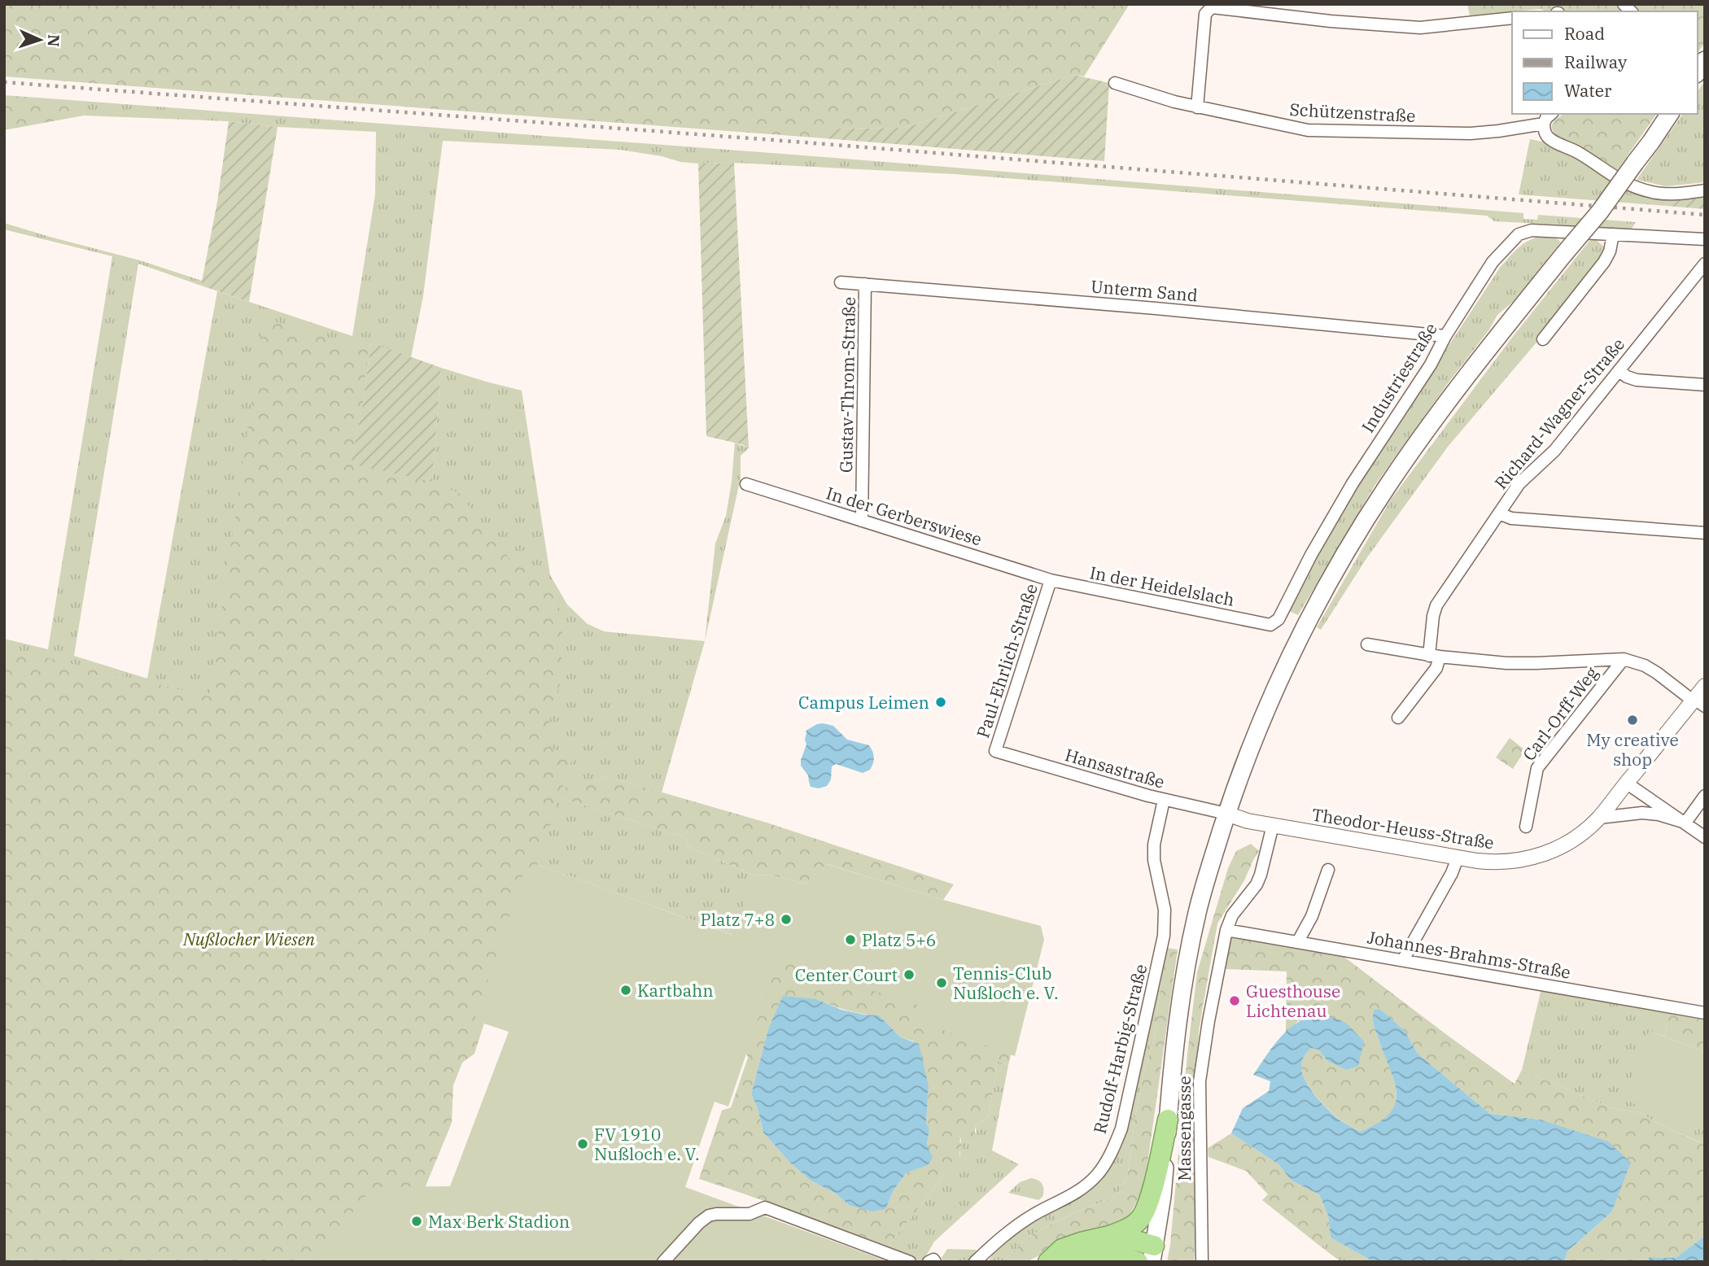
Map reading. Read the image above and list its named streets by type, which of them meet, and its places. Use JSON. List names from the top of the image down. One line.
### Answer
{"streets":{"street":["Schützenstraße","Unterm Sand","Industriestraße","Gustav-Throm-Straße","Richard-Wagner-Straße","In der Gerberswiese","In der Heidelslach","Paul-Ehrlich-Straße","Carl-Orff-Weg","Hansastraße","Theodor-Heuss-Straße","Johannes-Brahms-Straße","Rudolf-Harbig-Straße","Massengasse"]},"crossings":[["Unterm Sand","Industriestraße"],["Unterm Sand","Gustav-Throm-Straße"],["Industriestraße","In der Heidelslach"],["Gustav-Throm-Straße","In der Gerberswiese"],["In der Gerberswiese","In der Heidelslach"],["In der Gerberswiese","Paul-Ehrlich-Straße"],["In der Heidelslach","Paul-Ehrlich-Straße"],["Paul-Ehrlich-Straße","Hansastraße"],["Hansastraße","Theodor-Heuss-Straße"],["Hansastraße","Rudolf-Harbig-Straße"],["Theodor-Heuss-Straße","Massengasse"],["Johannes-Brahms-Straße","Massengasse"]],"parks":["Nußlocher Wiesen"],"places":["Campus Leimen","My creative shop","Platz 7+8","Platz 5+6","Center Court","Tennis-Club Nußloch e. V.","Kartbahn","Guesthouse Lichtenau","FV 1910 Nußloch e. V.","Max Berk Stadion"],"legend":["Road","Railway","Water"],"north":"right"}
